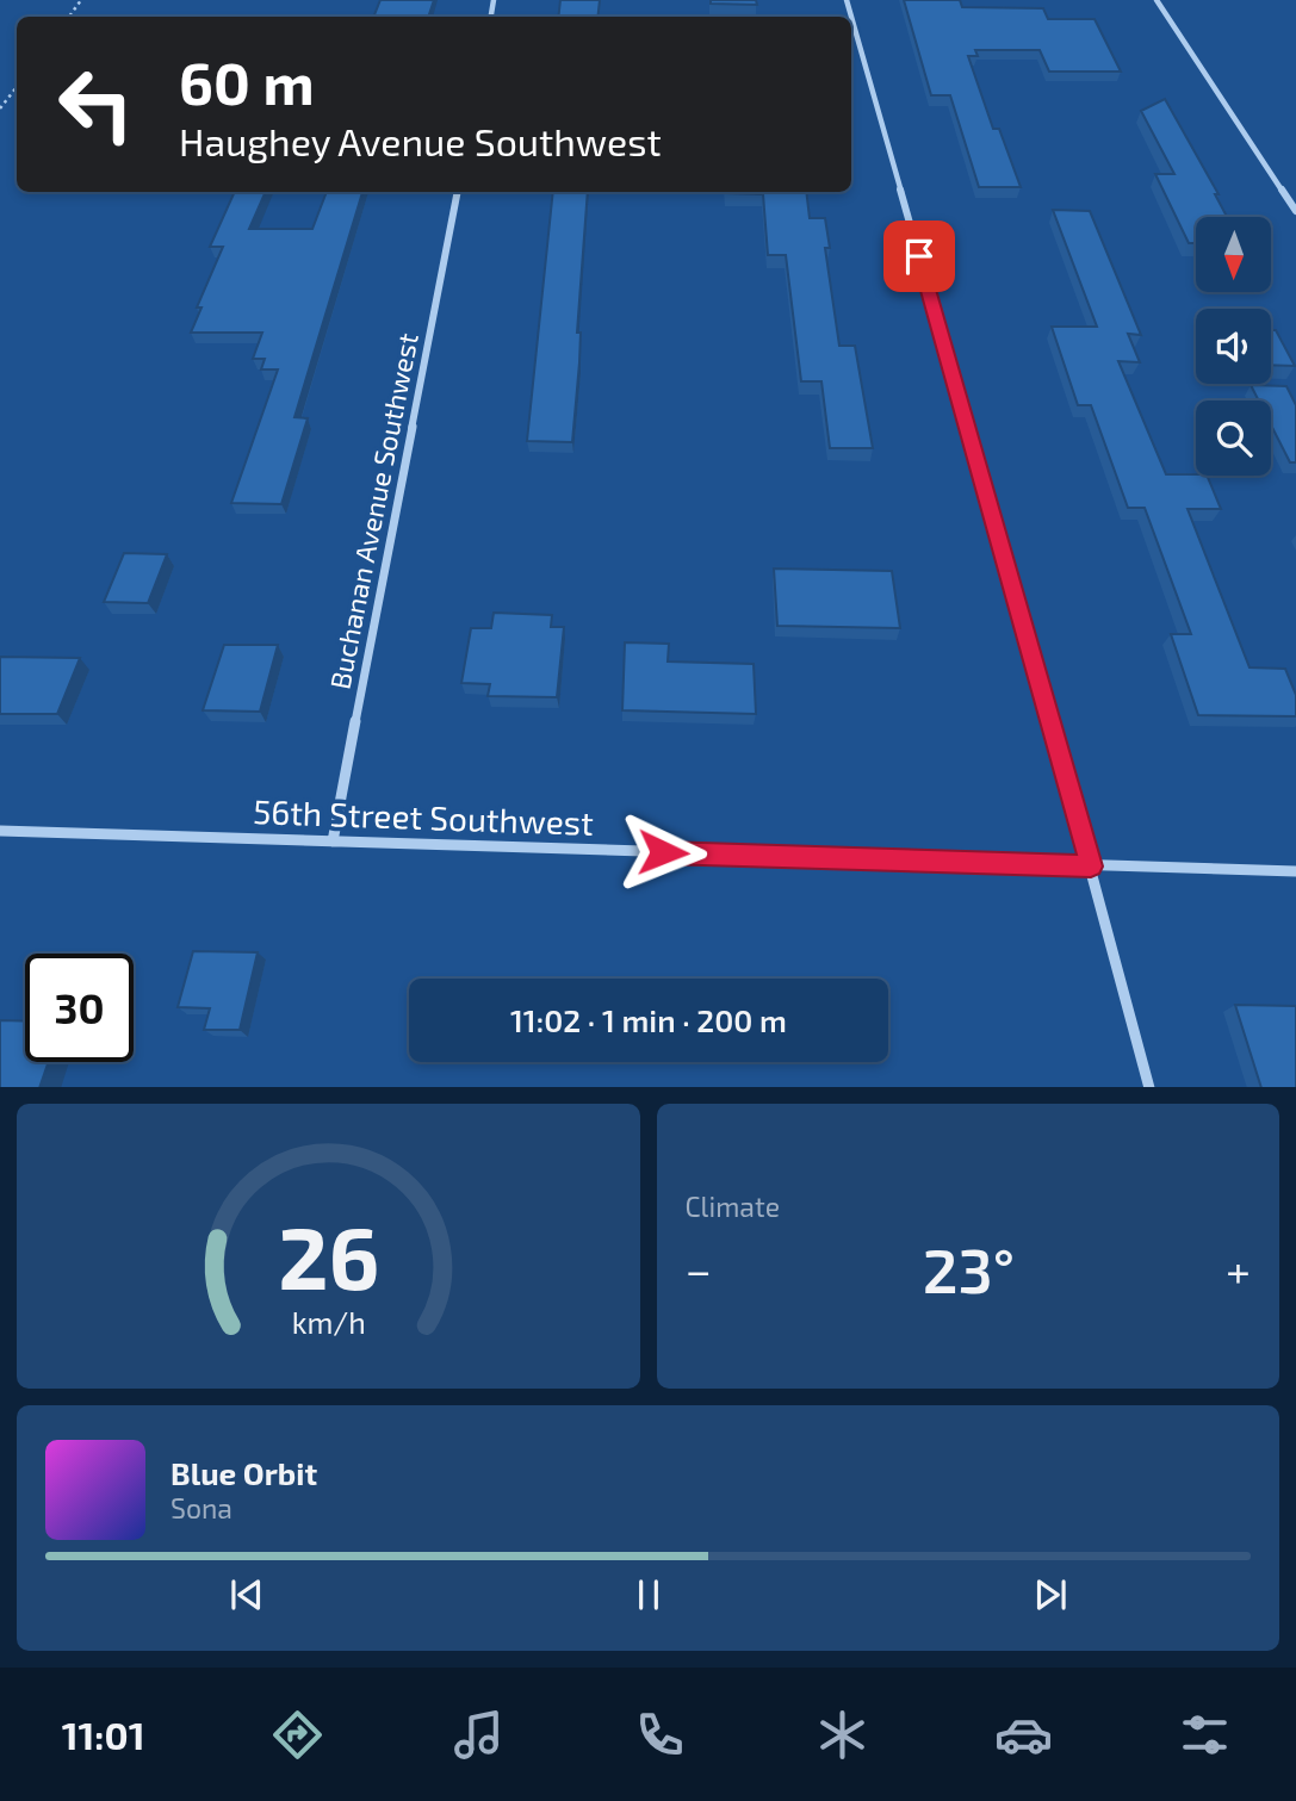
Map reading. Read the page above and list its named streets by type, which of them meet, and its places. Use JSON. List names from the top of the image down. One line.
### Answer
{"streets":{"street":["Buchanan Avenue Southwest","56th Street Southwest"]},"crossings":[["Buchanan Avenue Southwest","56th Street Southwest"]],"north":"bottom","page":{"turn":["60 m","Haughey Avenue Southwest"],"limit":"30","trip":"11:02 · 1 min · 200 m","tile":"Climate","heat":["−","23°","+"],"song":["Blue Orbit","Sona"],"tabs":"11:01","gauge":["26","km/h"]}}
